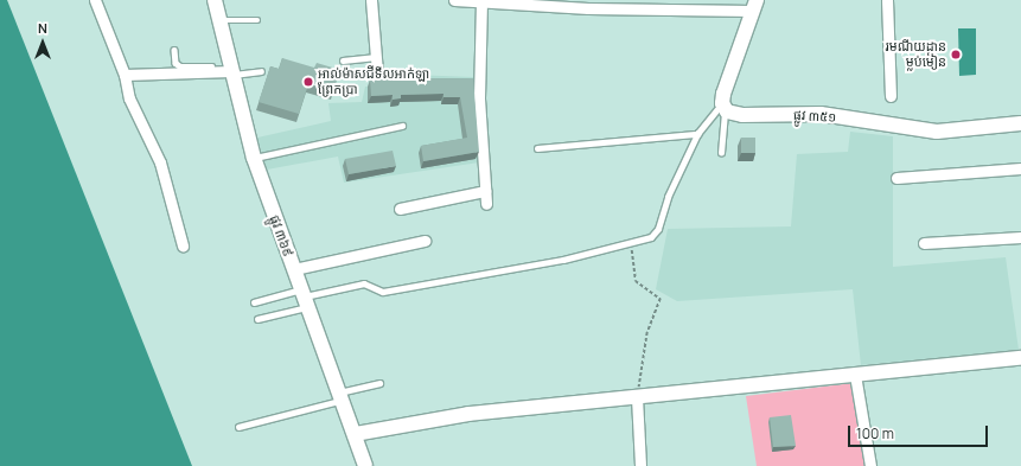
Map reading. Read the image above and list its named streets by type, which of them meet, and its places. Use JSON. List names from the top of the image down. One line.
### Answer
{"streets":{"street":["ផ្លូវ ៣៥១","ផ្លូវ ៣៦៩"]},"places":["រមណីយដ្ឋាន ម្លប់មៀន","អាល់ម៉ាសជីទីលអាក់ឡា ព្រែកប្រា"],"scale_bar":"100 m","north":"top"}
